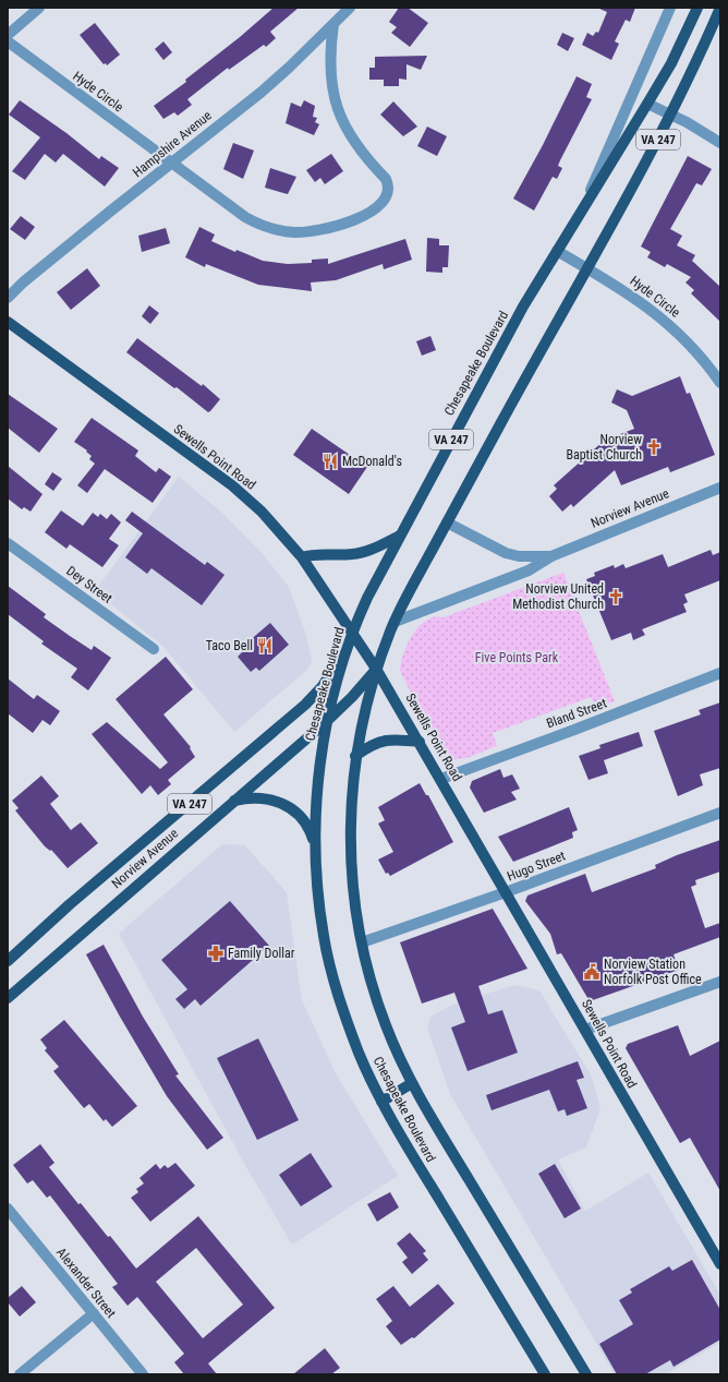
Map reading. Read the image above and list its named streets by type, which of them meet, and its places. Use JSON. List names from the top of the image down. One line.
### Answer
{"streets":{"main road":["VA 247","Chesapeake Boulevard","Sewells Point Road","Norview Avenue"],"street":["Hyde Circle","Hampshire Avenue","Dey Street","Bland Street","Hugo Street","Alexander Street"]},"crossings":[["Hyde Circle","Hampshire Avenue"],["Hyde Circle","Chesapeake Boulevard"],["Chesapeake Boulevard","Sewells Point Road"],["Chesapeake Boulevard","Norview Avenue"],["Chesapeake Boulevard","Hugo Street"],["Sewells Point Road","Norview Avenue"],["Sewells Point Road","Bland Street"],["Sewells Point Road","Hugo Street"]],"parks":["Five Points Park"],"places":{"church":["Norview Baptist Church","Norview United Methodist Church"],"restaurant":["McDonald's","Taco Bell"],"pharmacy":["Family Dollar"],"public building":["Norview Station Norfolk Post Office"]}}
